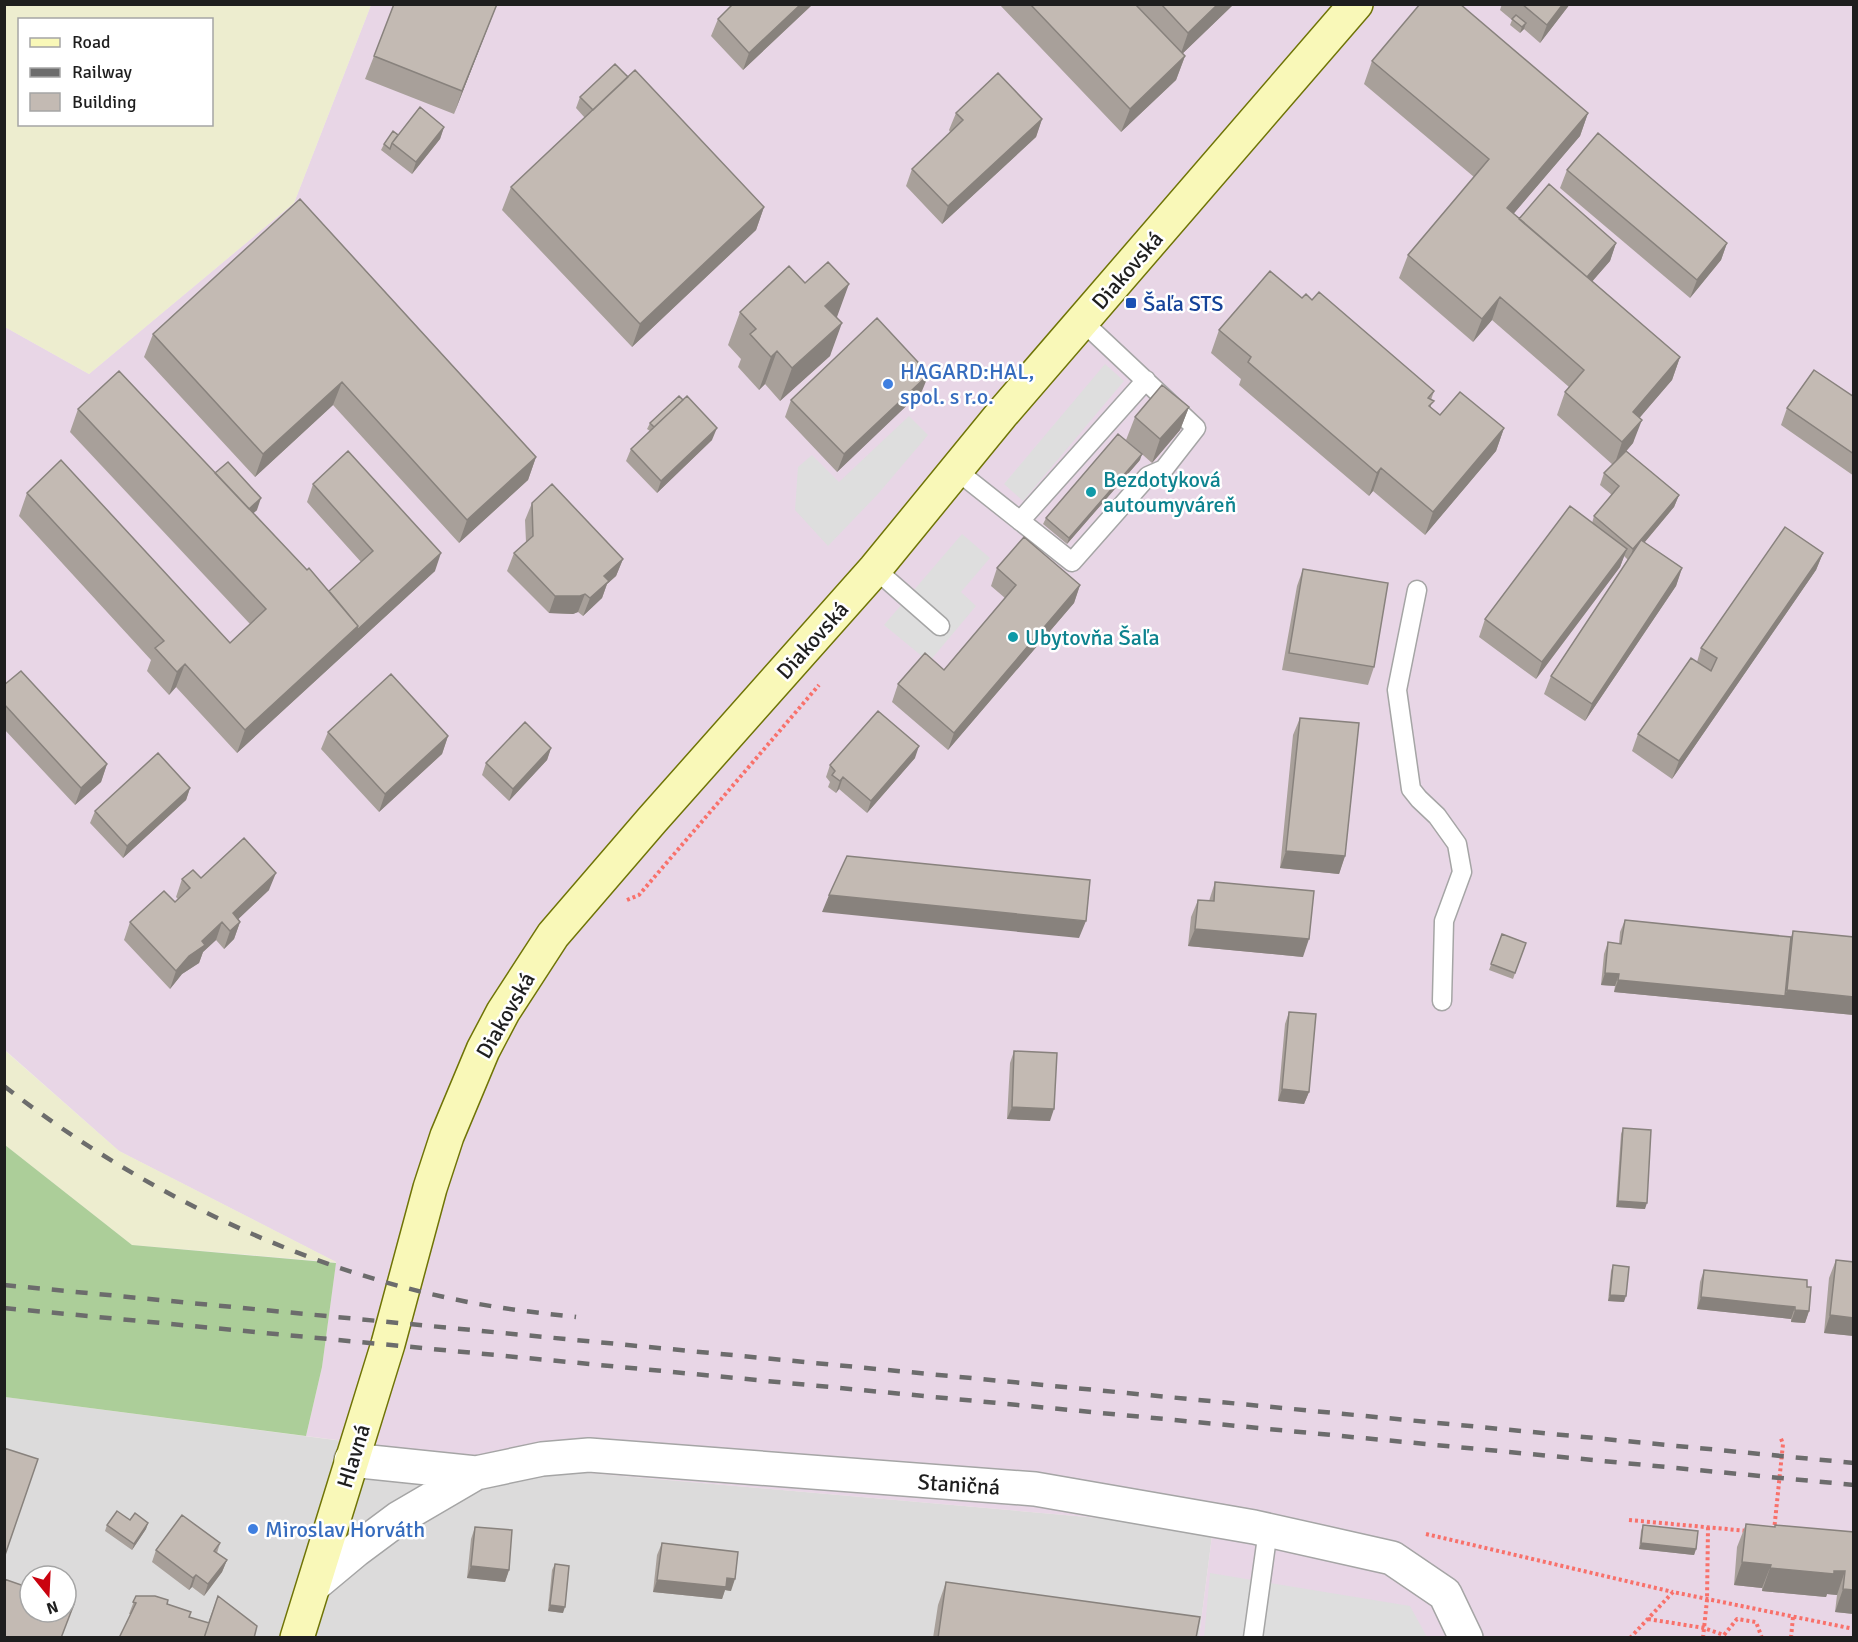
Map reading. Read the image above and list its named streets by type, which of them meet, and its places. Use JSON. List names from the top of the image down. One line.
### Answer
{"streets":{"street":["Diakovská","Hlavná","Staničná"]},"crossings":[["Diakovská","Hlavná"],["Hlavná","Staničná"]],"places":{"transit":["Šaľa STS"],"other":["HAGARD:HAL, spol. s r.o.","Bezdotyková autoumyváreň","Ubytovňa Šaľa","Miroslav Horváth"]},"legend":["Road","Railway","Building"],"north":"bottom"}
